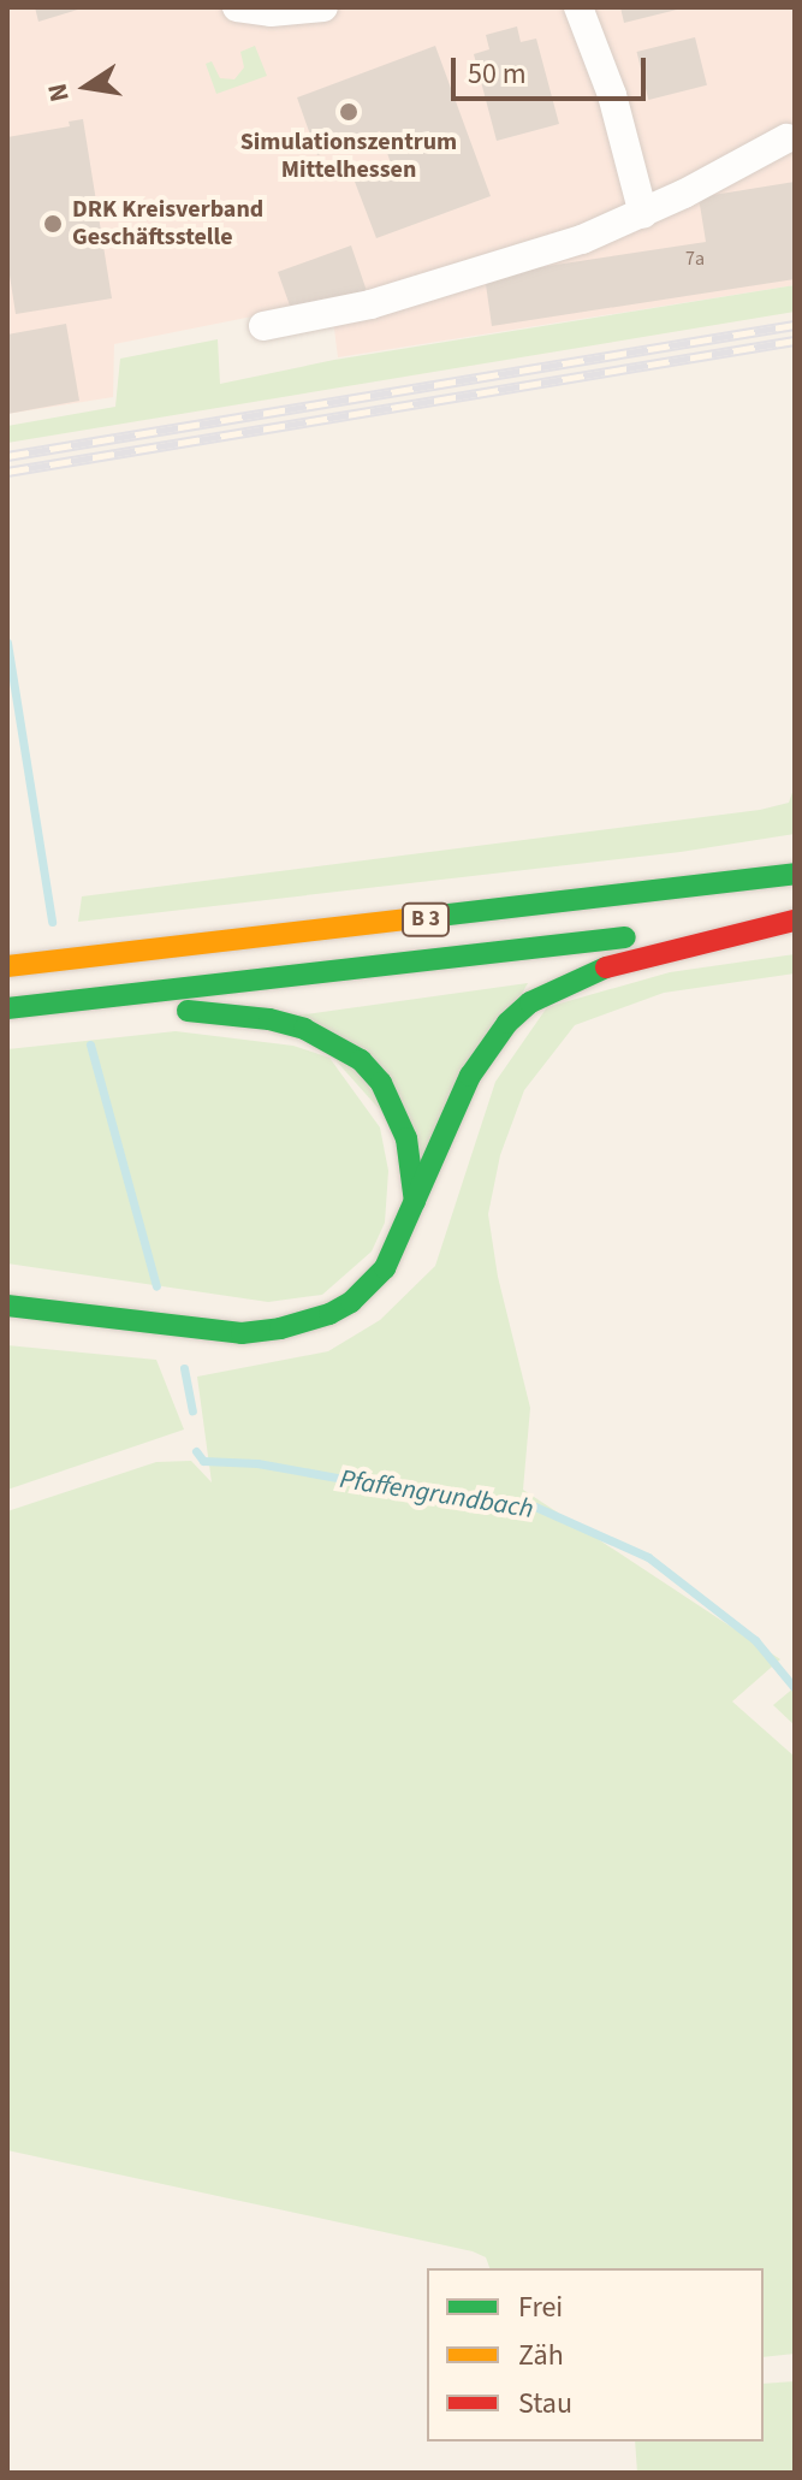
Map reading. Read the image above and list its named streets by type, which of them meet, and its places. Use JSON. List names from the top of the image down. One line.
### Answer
{"streets":{"highway":["B 3"]},"water":["Pfaffengrundbach"],"places":["Simulationszentrum Mittelhessen","DRK Kreisverband Geschäftsstelle"],"house_numbers":["7a"],"legend":["Frei","Zäh","Stau"],"scale_bar":"50 m","north":"left"}
